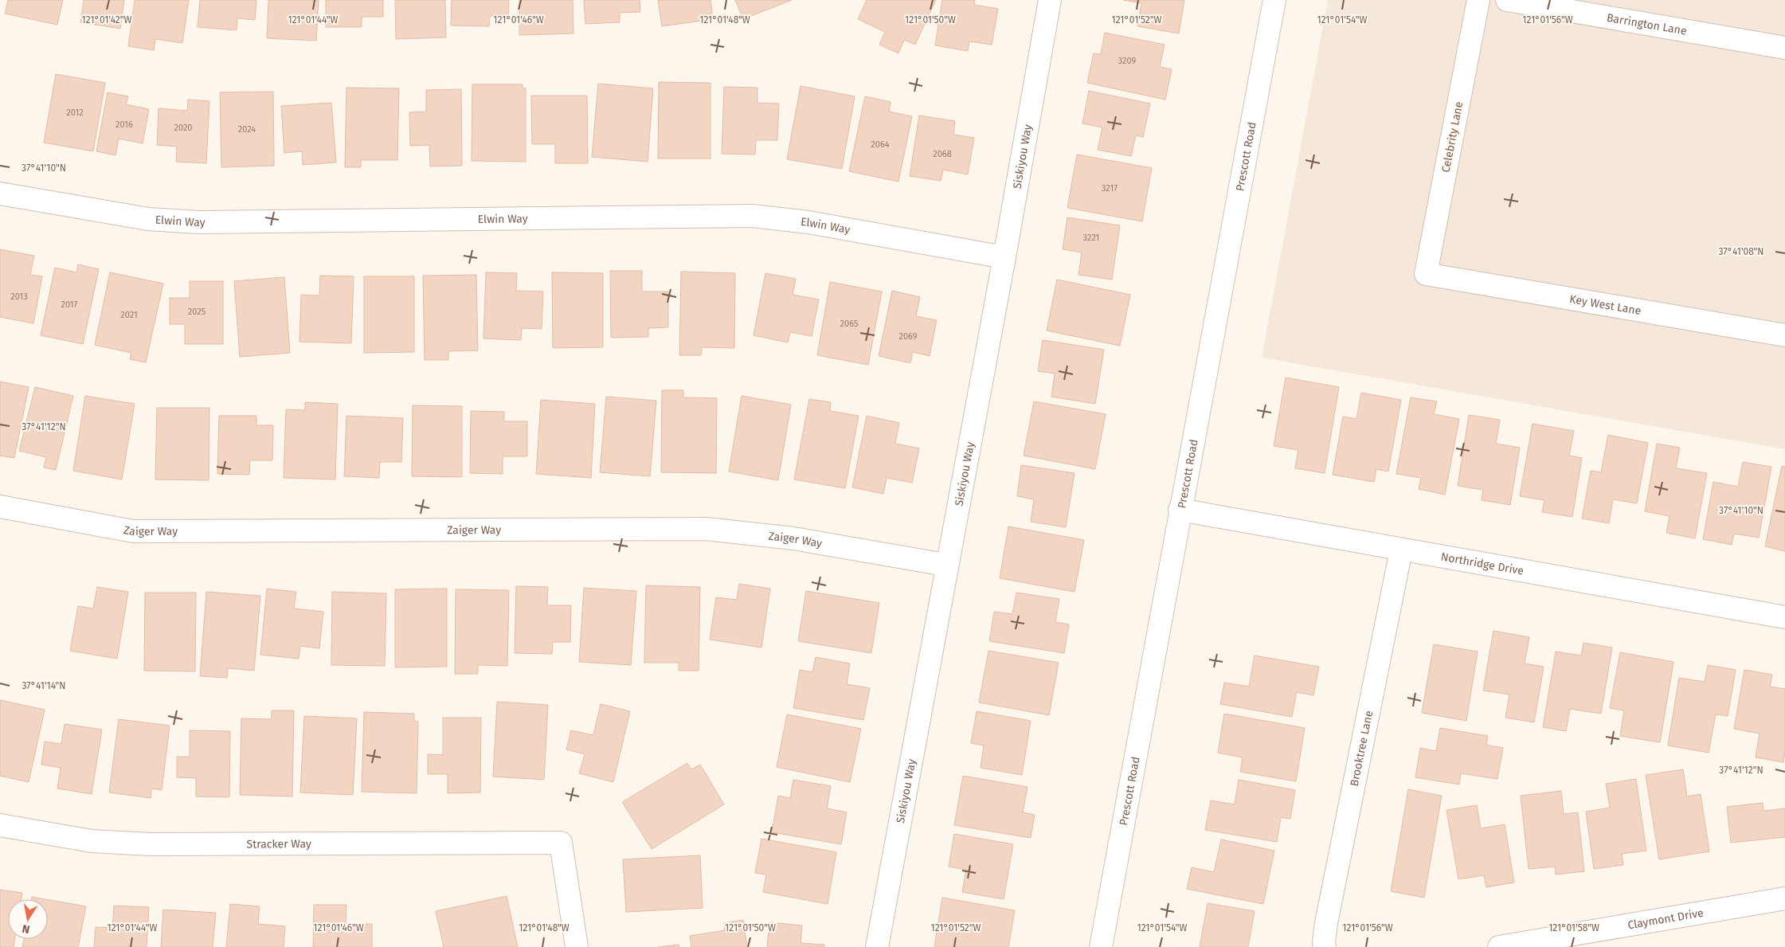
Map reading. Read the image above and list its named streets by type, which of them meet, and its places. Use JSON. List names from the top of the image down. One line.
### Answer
{"streets":{"street":["Barrington Lane","Celebrity Lane","Siskiyou Way","Prescott Road","Elwin Way","Key West Lane","Zaiger Way","Northridge Drive","Brooktree Lane","Stracker Way","Claymont Drive"]},"crossings":[["Celebrity Lane","Key West Lane"],["Siskiyou Way","Elwin Way"],["Siskiyou Way","Zaiger Way"],["Prescott Road","Northridge Drive"],["Northridge Drive","Brooktree Lane"]],"house_numbers":["3209","2012","2016","2020","2024","2064","2068","3217","3221","2013","2017","2025","2021","2065","2069"],"north":"bottom","coordinates":["121°01'44\"W","121°01'46\"W","121°01'48\"W","121°01'50\"W","121°01'52\"W","121°01'54\"W","121°01'42\"W","121°01'56\"W","37°41'10\"N","37°41'08\"N","37°41'12\"N","37°41'14\"N","121°01'58\"W"]}
